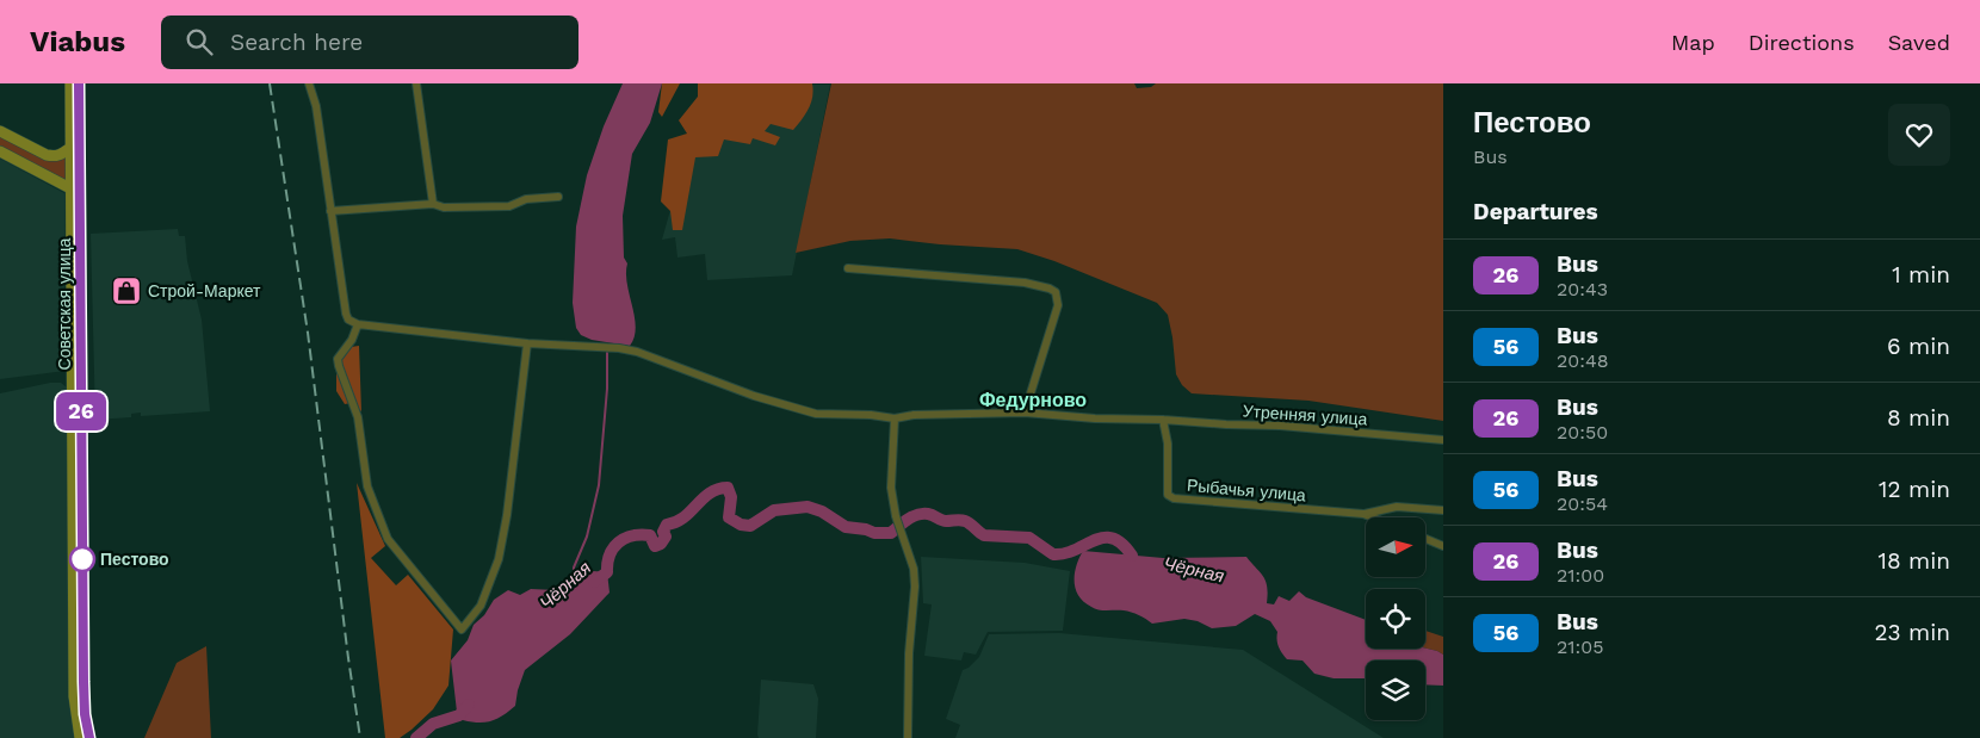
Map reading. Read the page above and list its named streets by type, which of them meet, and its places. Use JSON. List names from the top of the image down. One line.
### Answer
{"streets":{"main road":["Советская улица"],"street":["Утренняя улица","Рыбачья улица"]},"crossings":[["Утренняя улица","Рыбачья улица"]],"districts":["Федурново"],"water":["Чёрная"],"places":{"shop":["Строй-Маркет"],"other":["Пестово"]},"lines":["bus line 26"],"north":"right","page":{"header":"Viabus","search":"Search here","nav":["Map","Directions","Saved"],"on_map":"26","heading":[["Пестово","Bus"],"Departures"],"list":[{"mark":"26","name":"Bus","note":"20:43","value":"1 min"},{"mark":"56","name":"Bus","note":"20:48","value":"6 min"},{"mark":"26","name":"Bus","note":"20:50","value":"8 min"},{"mark":"56","name":"Bus","note":"20:54","value":"12 min"},{"mark":"26","name":"Bus","note":"21:00","value":"18 min"},{"mark":"56","name":"Bus","note":"21:05","value":"23 min"}]}}
